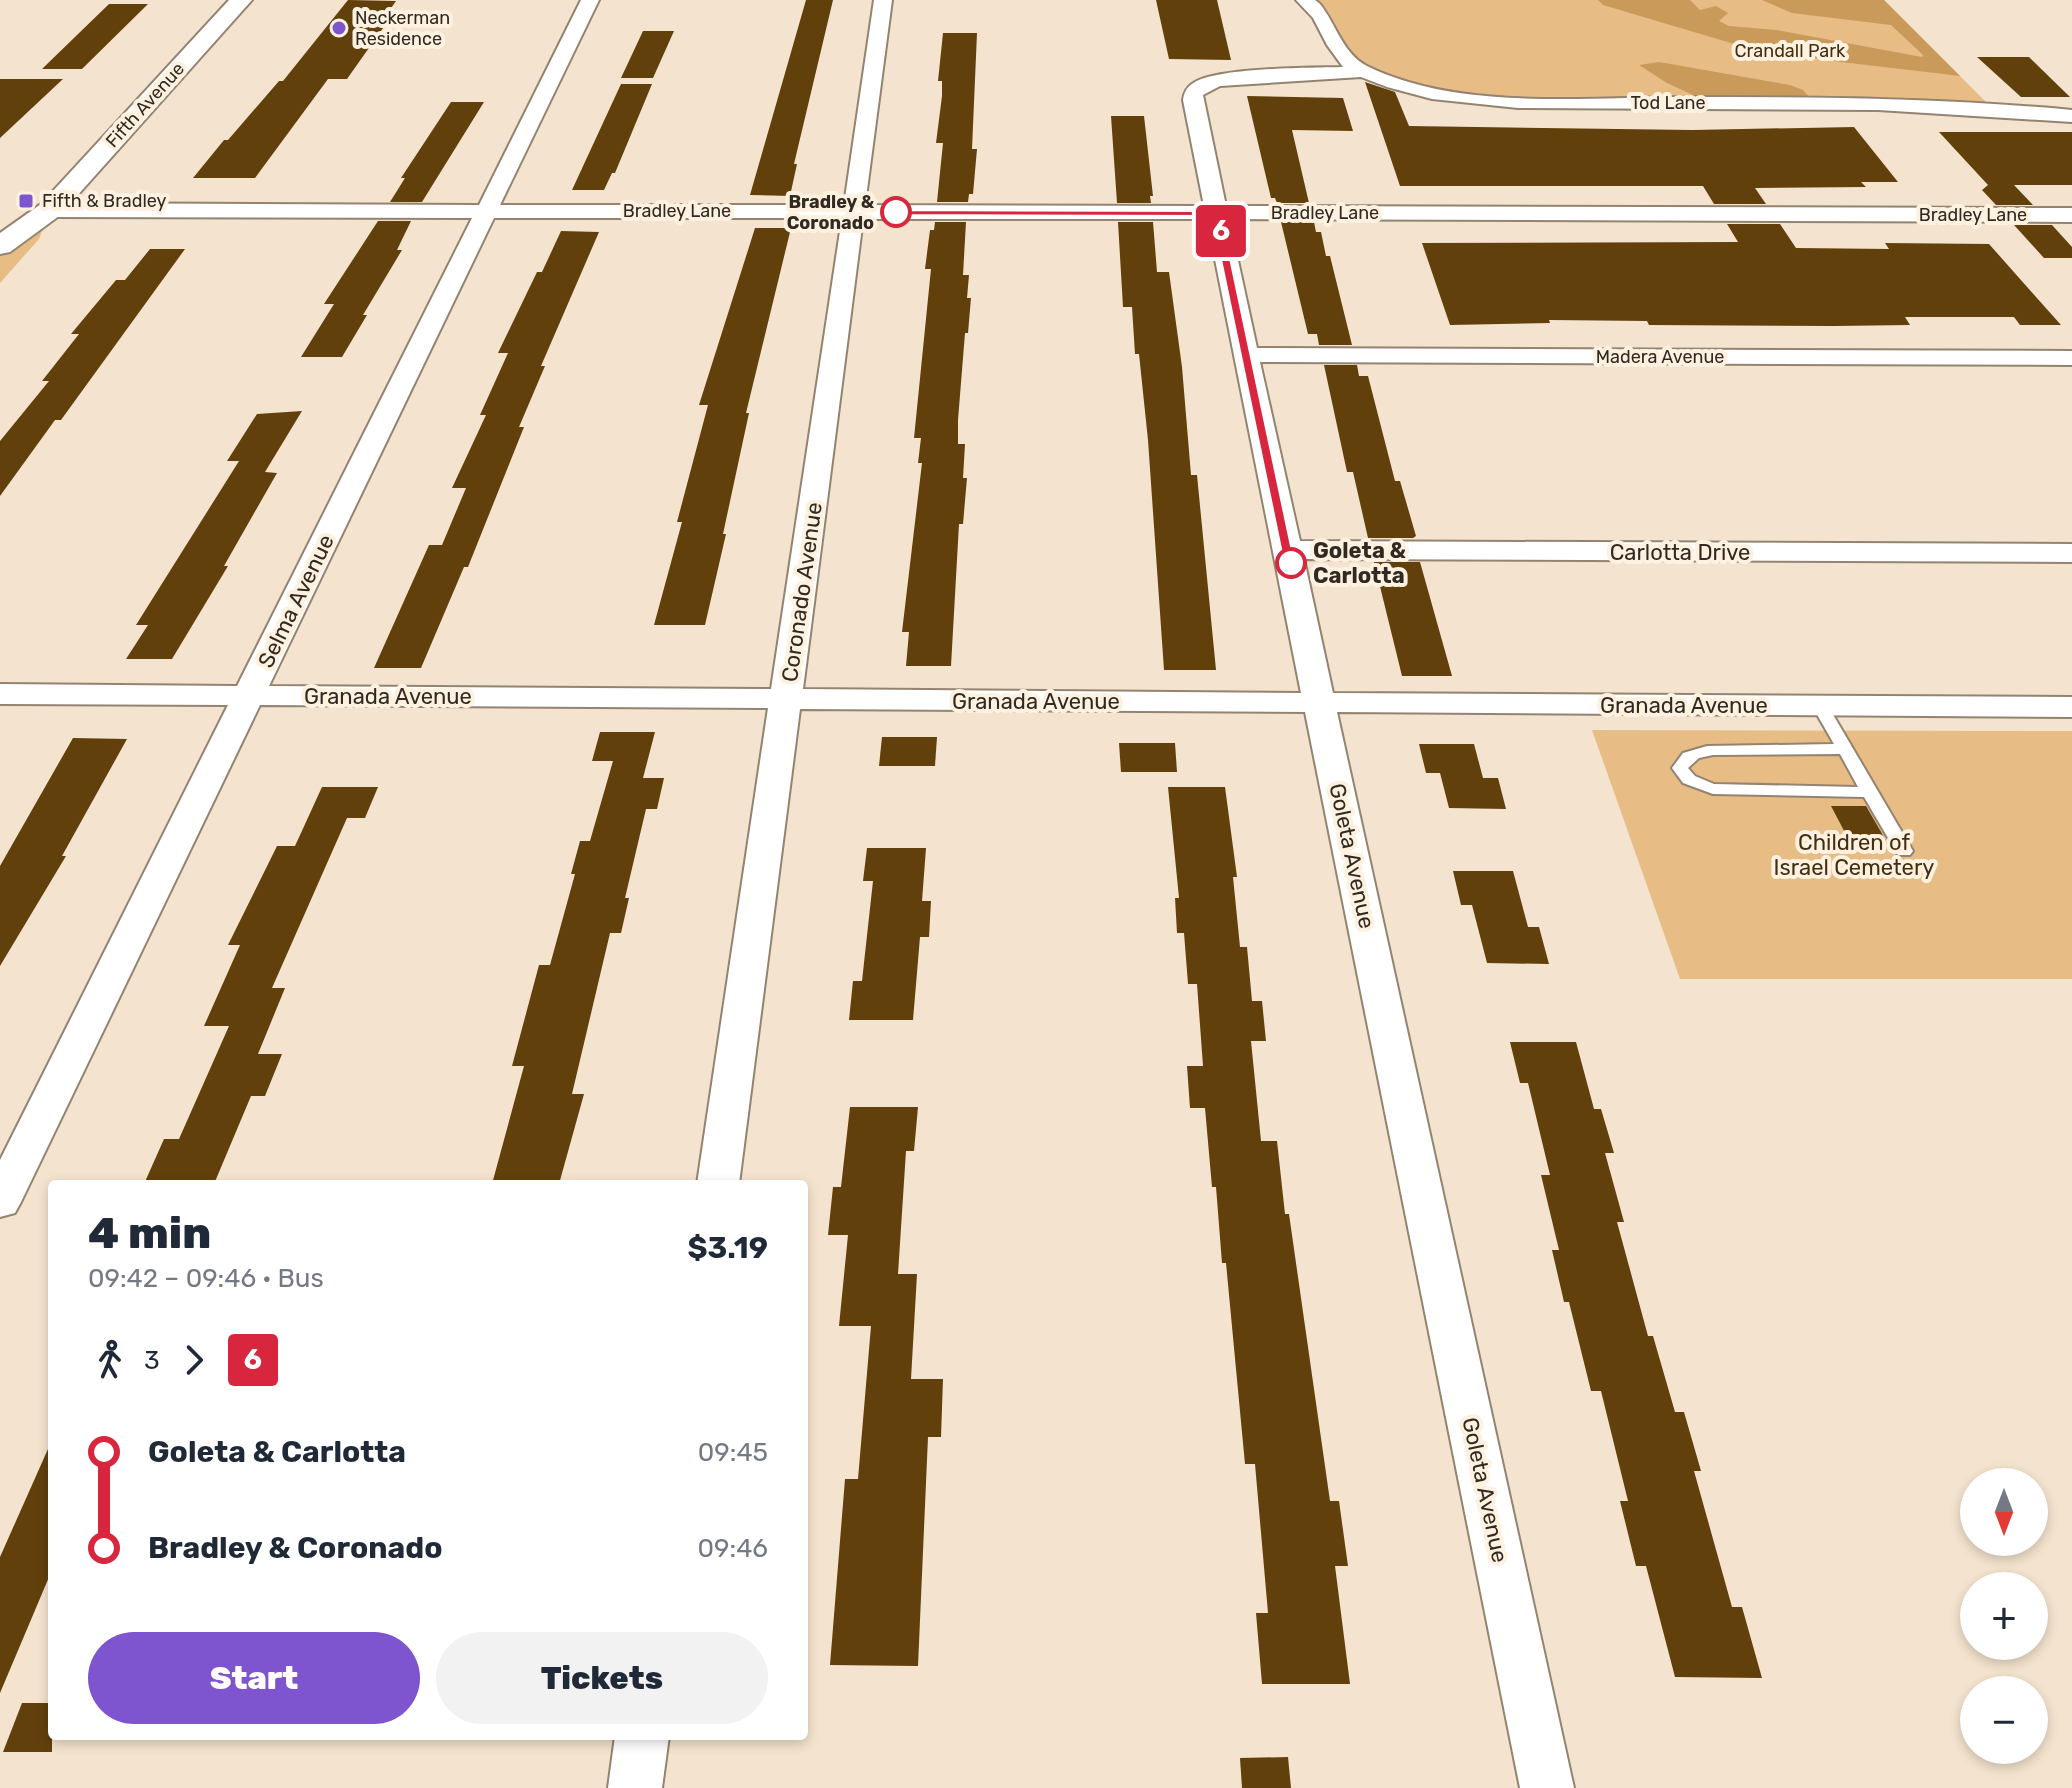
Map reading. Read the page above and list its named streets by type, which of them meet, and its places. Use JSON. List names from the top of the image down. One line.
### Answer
{"streets":{"street":["Tod Lane","Fifth Avenue","Bradley Lane","Madera Avenue","Carlotta Drive","Coronado Avenue","Selma Avenue","Granada Avenue","Goleta Avenue"]},"crossings":[["Tod Lane","Goleta Avenue"],["Fifth Avenue","Bradley Lane"],["Bradley Lane","Coronado Avenue"],["Bradley Lane","Selma Avenue"],["Bradley Lane","Goleta Avenue"],["Madera Avenue","Goleta Avenue"],["Carlotta Drive","Goleta Avenue"],["Coronado Avenue","Granada Avenue"],["Selma Avenue","Granada Avenue"],["Granada Avenue","Goleta Avenue"]],"parks":["Crandall Park","Children of Israel Cemetery"],"places":{"other":["Neckerman Residence","Bradley & Coronado","Goleta & Carlotta"],"transit":["Fifth & Bradley"]},"lines":["bus line 6"],"north":"bottom","page":{"on_map":"6","heading":["4 min","09:42 – 09:46 · Bus","$3.19"],"legs":["3","6"],"list":[{"name":"Goleta & Carlotta","value":"09:45"},{"name":"Bradley & Coronado","value":"09:46"}],"map_buttons":["+","−"],"buttons":["Start","Tickets"]}}
